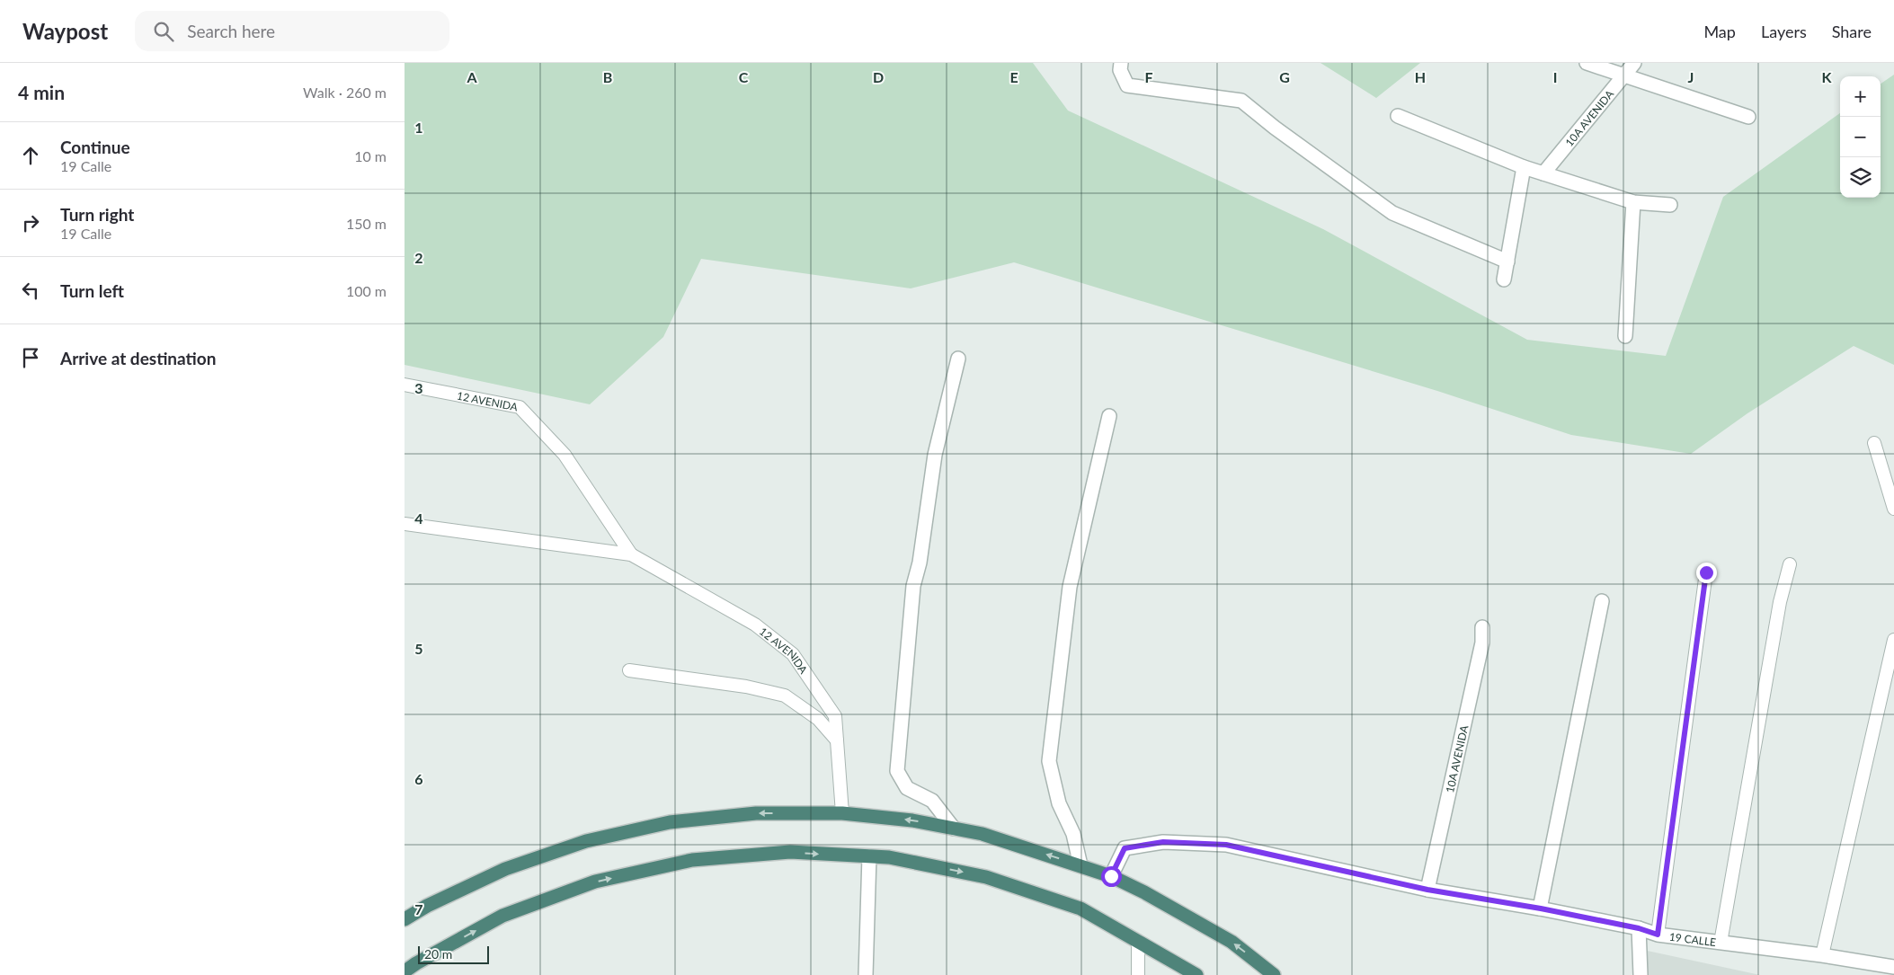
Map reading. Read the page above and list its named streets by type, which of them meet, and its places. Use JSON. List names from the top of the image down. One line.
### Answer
{"streets":{"street":["10A AVENIDA","19 CALLE"],"lane":["12 AVENIDA"]},"crossings":[["10A AVENIDA","19 CALLE"]],"scale_bar":"20 m","page":{"header":"Waypost","search":"Search here","nav":["Map","Layers","Share"],"heading":["4 min","Walk · 260 m"],"map_buttons":["+","−"],"list":[["Continue","19 Calle","10 m"],["Turn right","19 Calle","150 m"],["Turn left","100 m"],"Arrive at destination"],"scale":"20 m"},"grid":{"columns":["A","B","C","D","E","F","G","H","I","J","K"],"rows":["1","2","3","4","5","6","7"]}}
